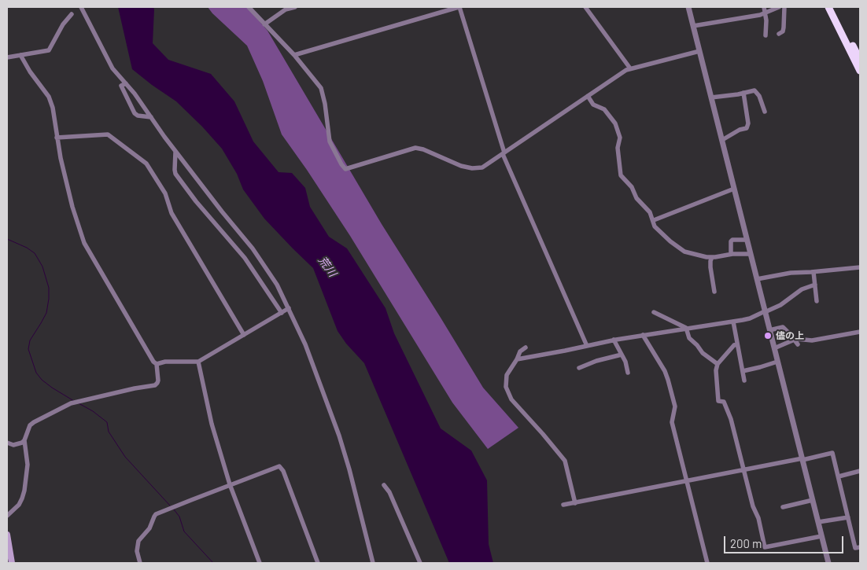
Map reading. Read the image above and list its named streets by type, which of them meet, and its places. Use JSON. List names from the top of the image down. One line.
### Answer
{"water":["荒川"],"places":["儘の上"],"scale_bar":"200 m"}
